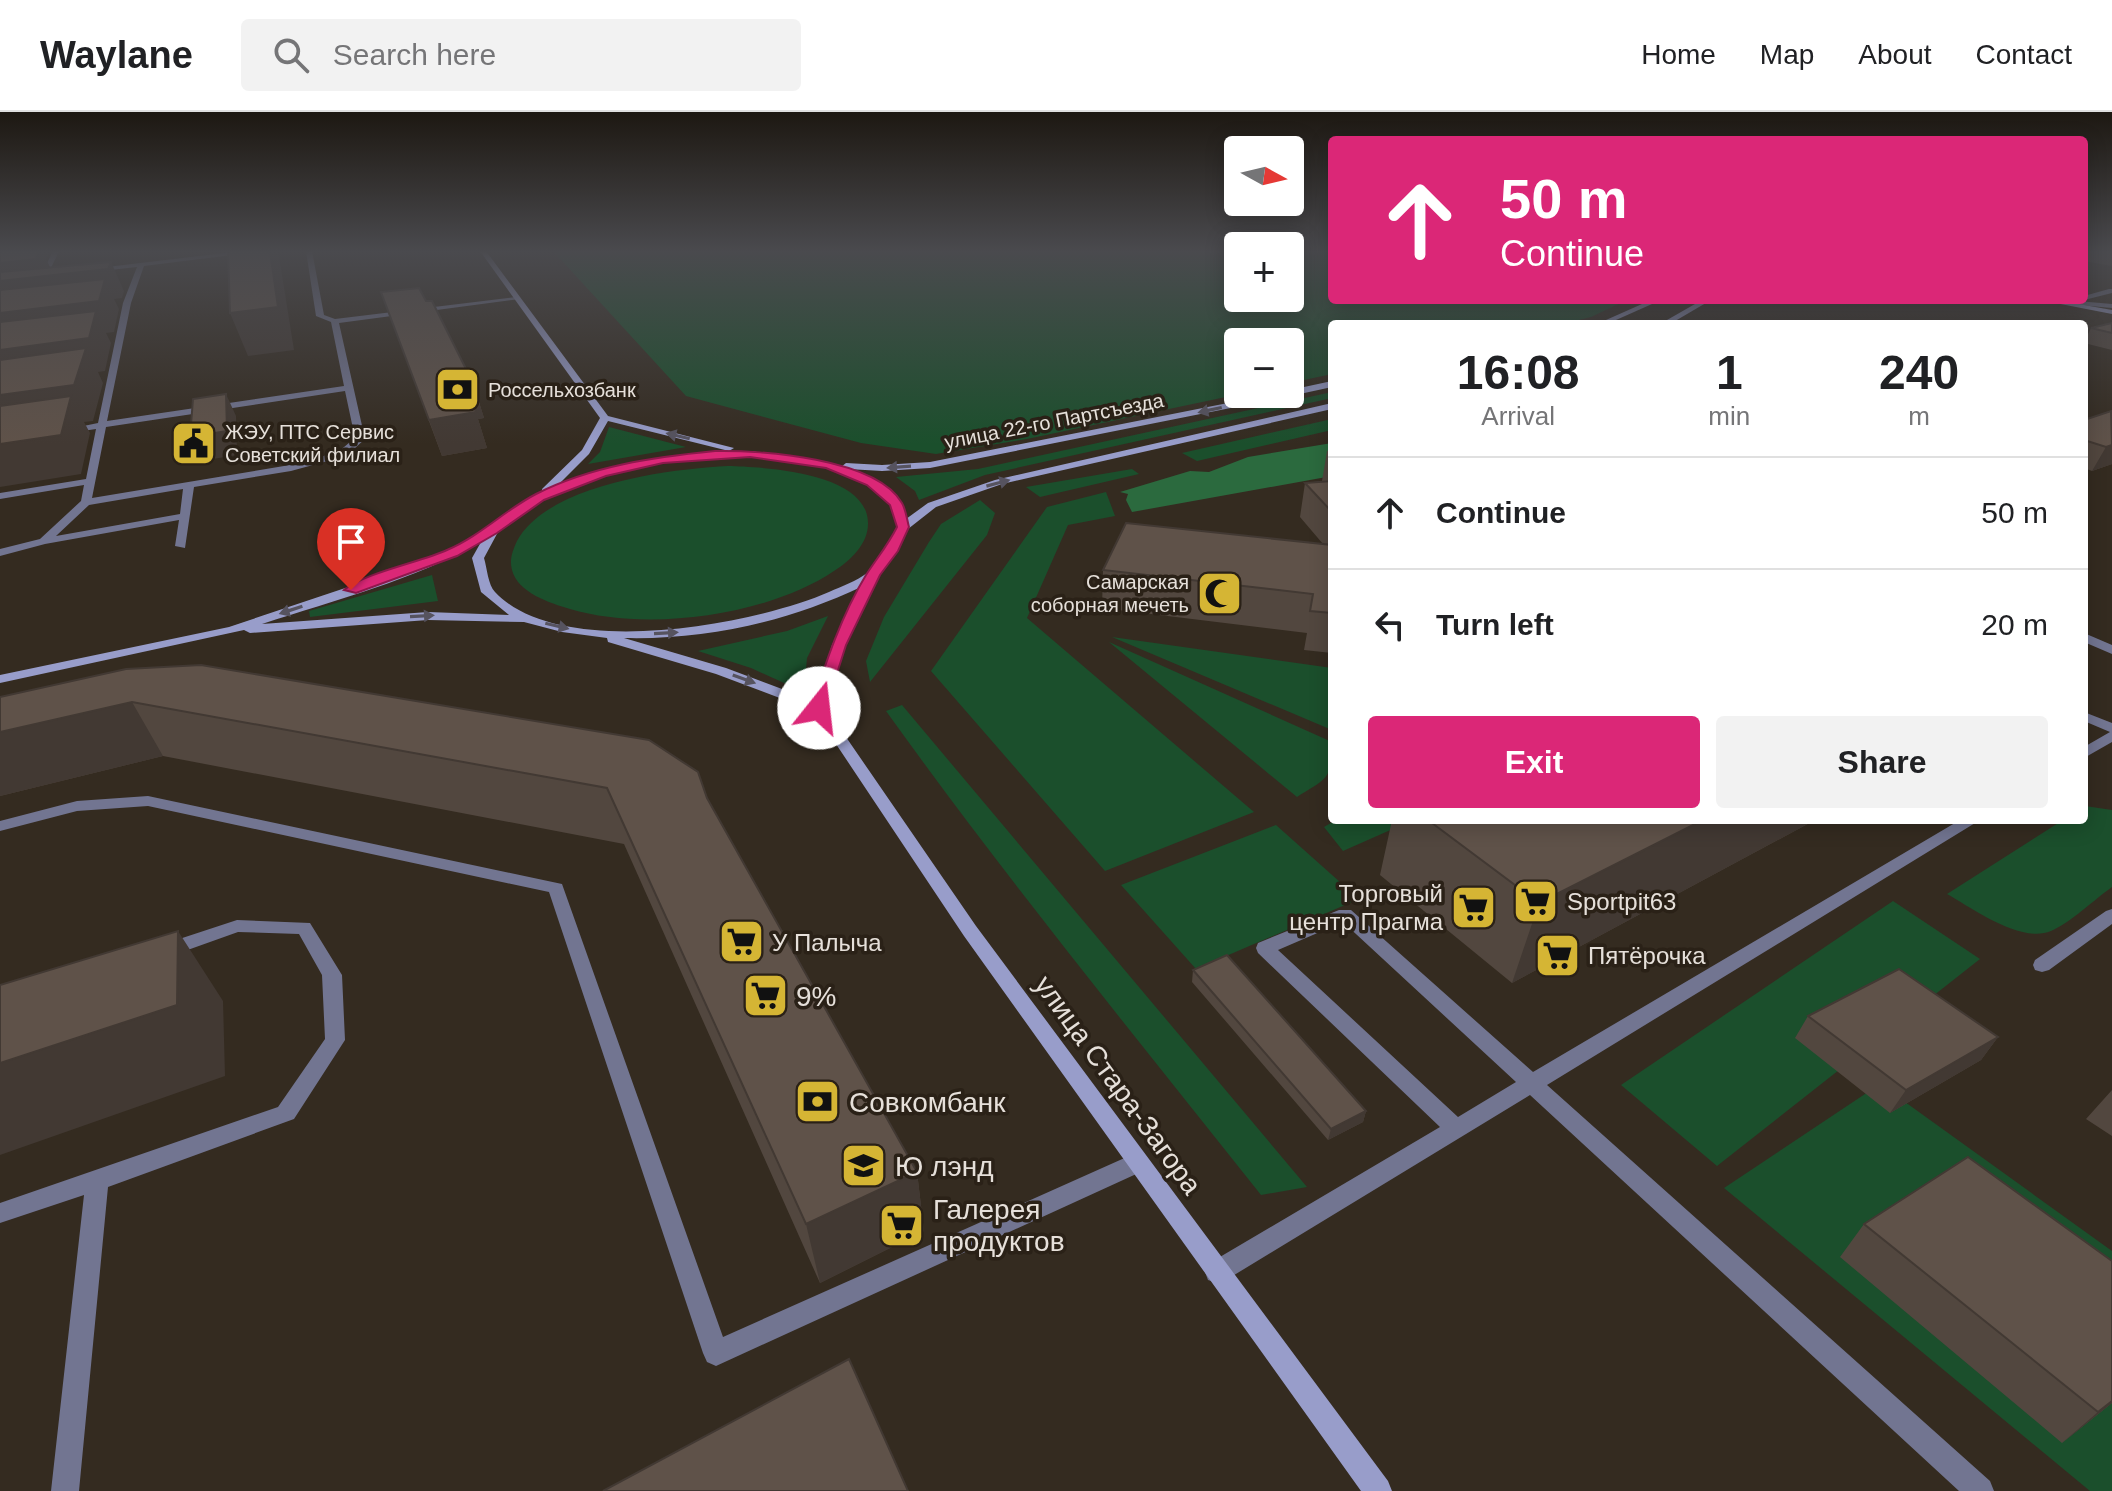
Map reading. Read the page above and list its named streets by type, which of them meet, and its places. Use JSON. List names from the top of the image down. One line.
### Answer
{"streets":{"main road":["улица 22-го Партсъезда","улица Стара-Загора"]},"places":{"bank":["Россельхозбанк","Совкомбанк"],"public building":["ЖЭУ, ПТС Сервис Советский филиал"],"mosque":["Самарская соборная мечеть"],"supermarket":["Sportpit63","Торговый центр Прагма","У Палыча","Пятёрочка","9%","Галерея продуктов"],"school or university":["Ю лэнд"]},"north":"right","page":{"header":"Waylane","search":"Search here","nav":["Home","Map","About","Contact"],"map_buttons":["+","−"],"turn":["50 m","Continue"],"eta":["16:08","Arrival","1","min","240","m"],"list":[{"name":"Continue","value":"50 m"},{"name":"Turn left","value":"20 m"}],"buttons":["Exit","Share"]}}
